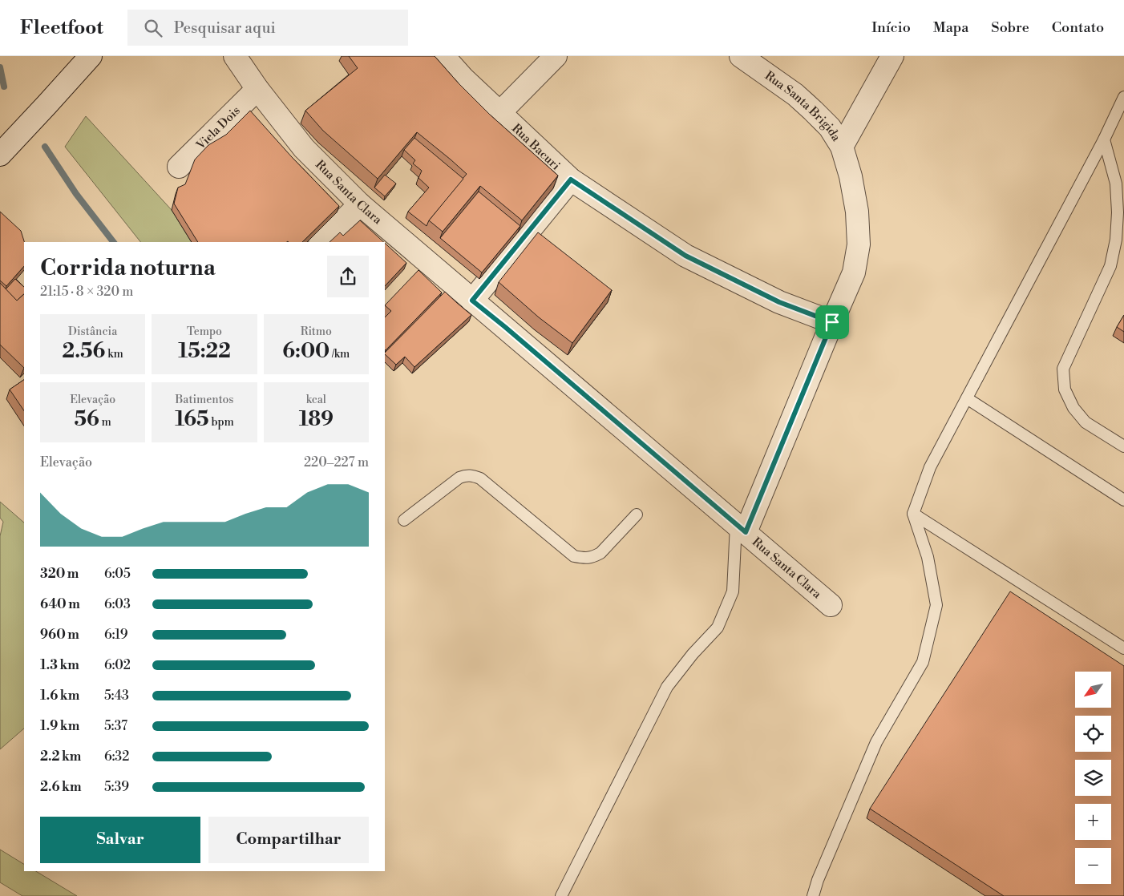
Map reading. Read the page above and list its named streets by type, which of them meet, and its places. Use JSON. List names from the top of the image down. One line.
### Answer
{"streets":{"street":["Rua Santa Brigida","Viela Dois","Rua Bacuri","Rua Santa Clara"]},"crossings":[["Rua Santa Brigida","Rua Bacuri"],["Rua Santa Brigida","Rua Santa Clara"],["Viela Dois","Rua Santa Clara"]],"north":"bottom left","page":{"header":"Fleetfoot","search":"Pesquisar aqui","nav":["Início","Mapa","Sobre","Contato"],"heading":["Corrida noturna","21:15 · 8 × 320 m"],"stats":[["Distância","2.56 km"],["Tempo","15:22"],["Ritmo","6:00 /km"],["Elevação","56 m"],["Batimentos","165 bpm"],["kcal","189"]],"chart":["Elevação","220–227 m"],"list":[{"name":"320 m","note":"6:05"},{"name":"640 m","note":"6:03"},{"name":"960 m","note":"6:19"},{"name":"1.3 km","note":"6:02"},{"name":"1.6 km","note":"5:43"},{"name":"1.9 km","note":"5:37"},{"name":"2.2 km","note":"6:32"},{"name":"2.6 km","note":"5:39"}],"map_buttons":["+","−"],"buttons":["Salvar","Compartilhar"]}}
